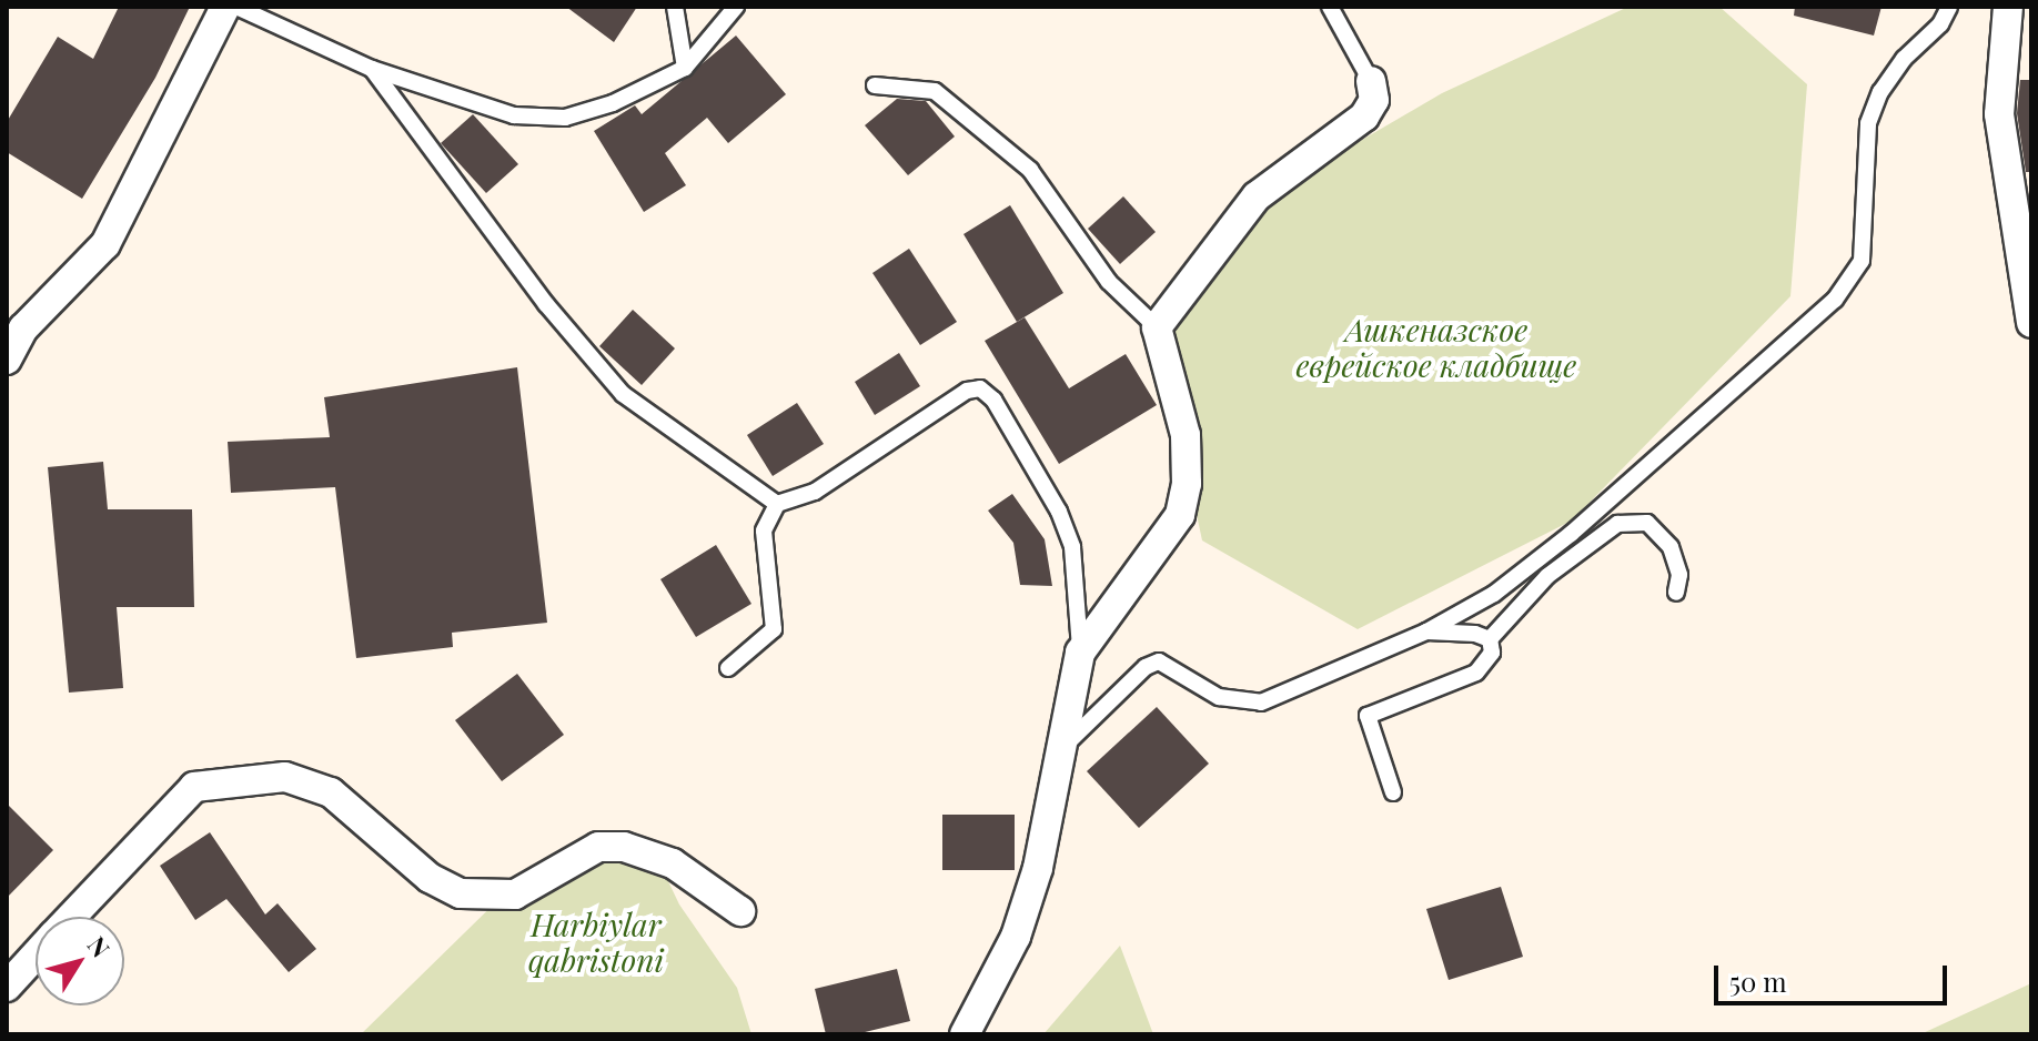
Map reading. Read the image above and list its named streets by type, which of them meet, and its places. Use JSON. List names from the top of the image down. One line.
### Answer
{"parks":["Ашкеназское еврейское кладбище","Harbiylar qabristoni"],"scale_bar":"50 m","north":"top right"}
